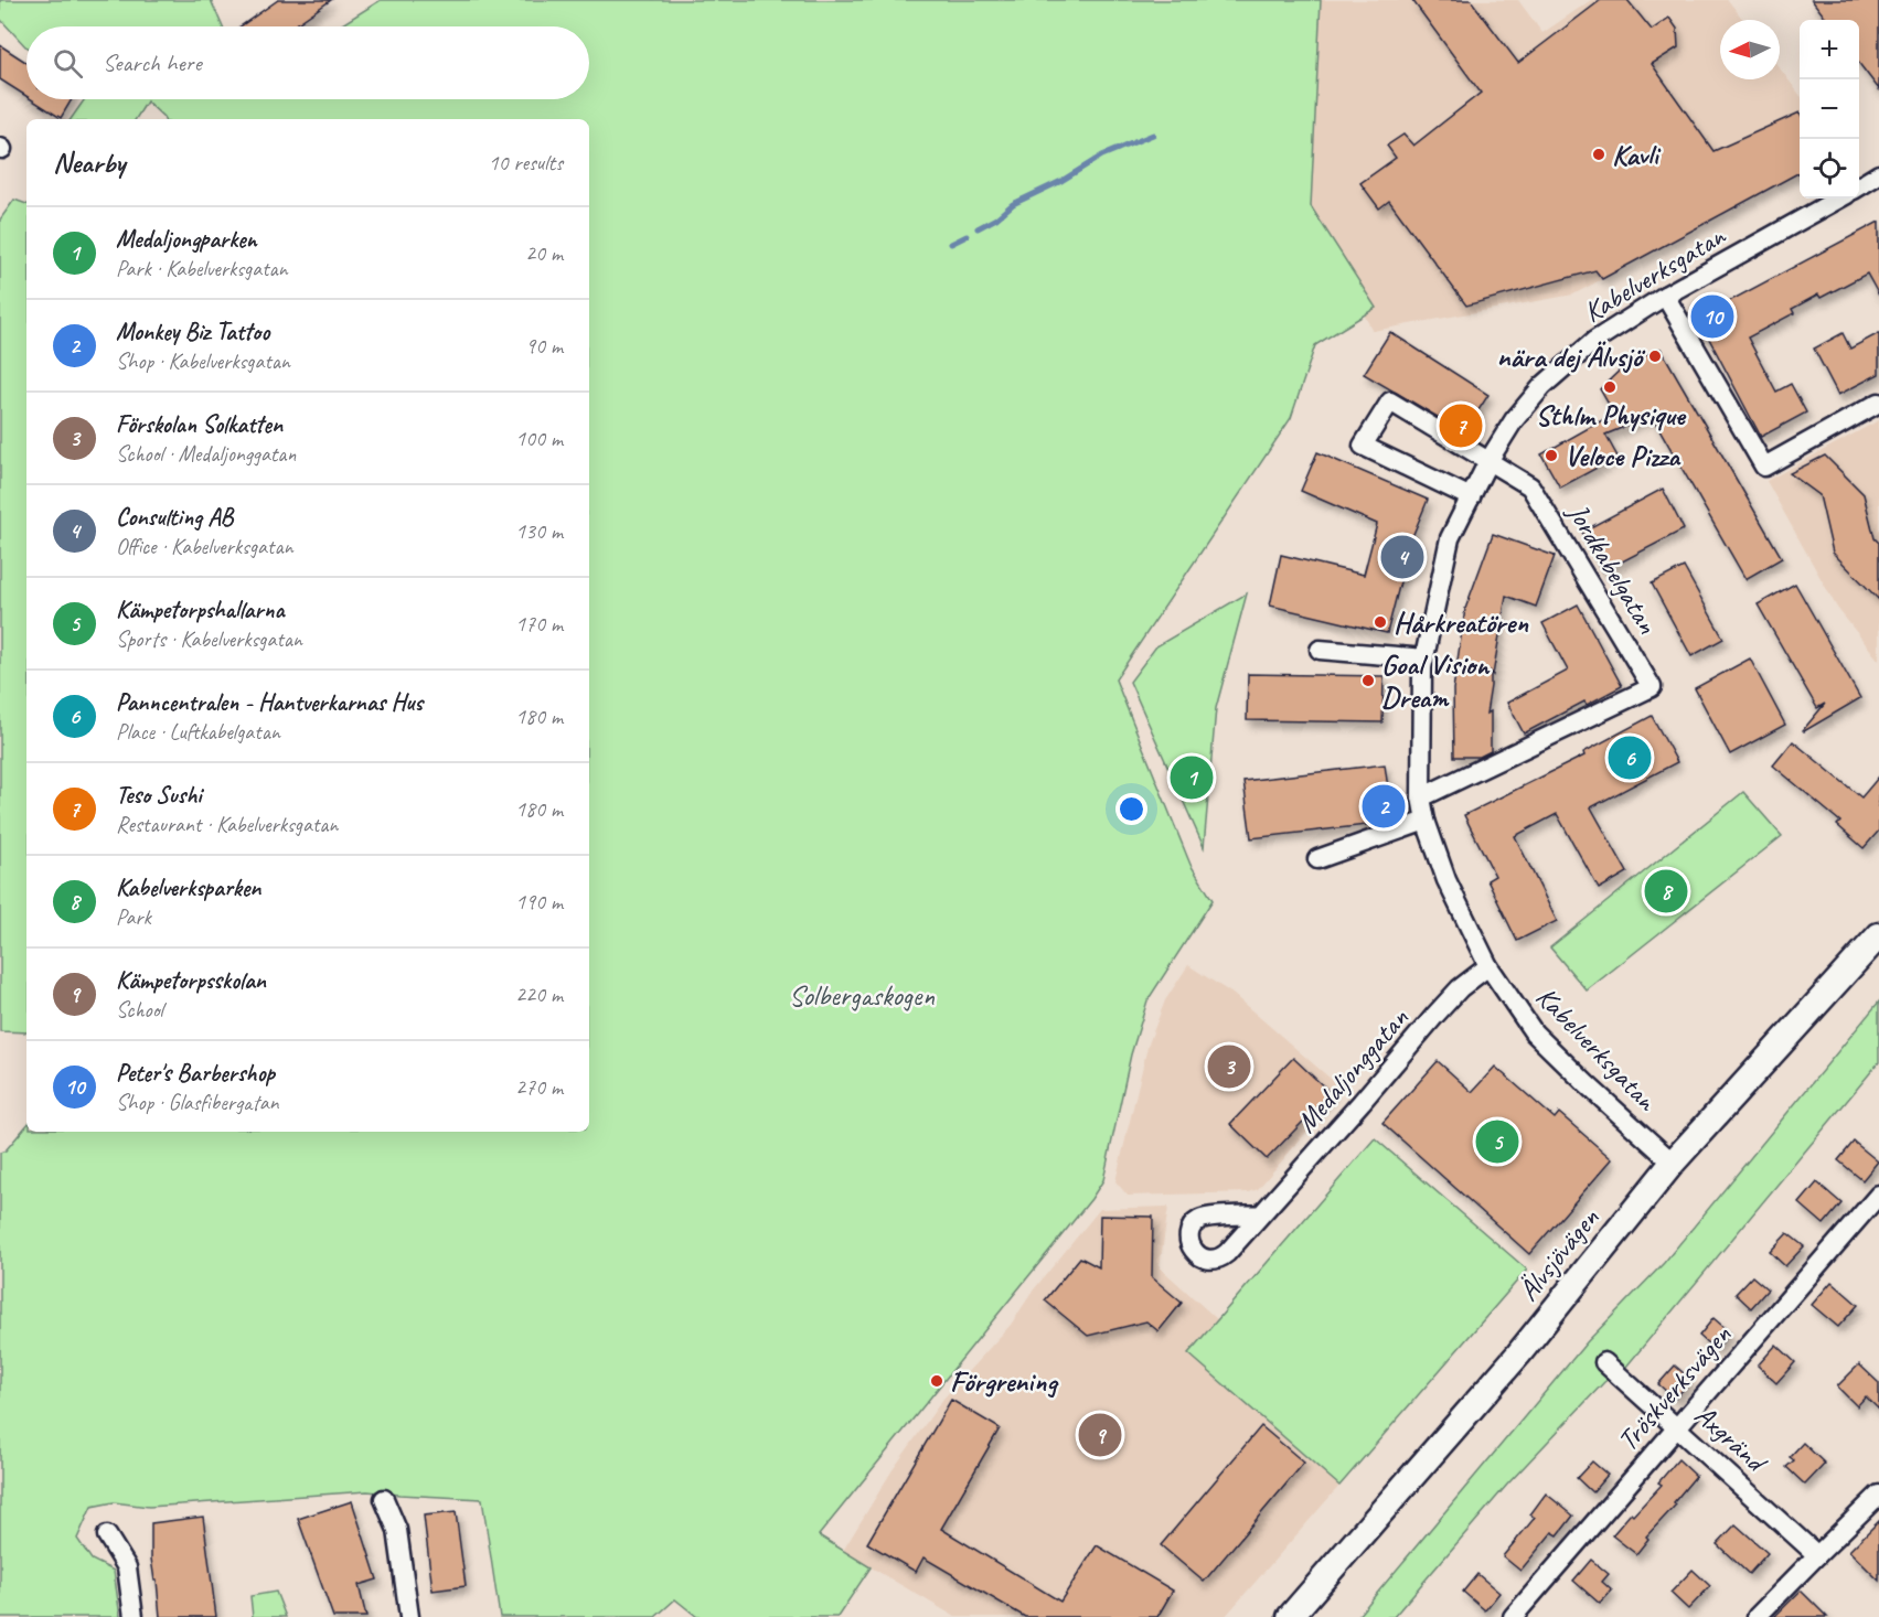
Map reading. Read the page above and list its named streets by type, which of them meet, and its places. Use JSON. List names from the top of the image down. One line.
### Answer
{"streets":{"main road":["Älvsjövägen"],"street":["Kabelverksgatan","Jordkabelgatan","Medaljonggatan","Tröskverksvägen","Axgränd"]},"crossings":[["Kabelverksgatan","Jordkabelgatan"],["Kabelverksgatan","Medaljonggatan"],["Kabelverksgatan","Älvsjövägen"],["Tröskverksvägen","Axgränd"]],"parks":["Solbergaskogen"],"places":["Kavli","nära dej Älvsjö","Sthlm Physique","Veloce Pizza","Hårkreatören","Goal Vision Dream","Förgrening"],"north":"left","page":{"map_buttons":["+","−"],"search":"Search here","heading":["Nearby","10 results"],"list":[{"mark":"1","name":"Medaljongparken","note":"Park · Kabelverksgatan","value":"20 m"},{"mark":"2","name":"Monkey Biz Tattoo","note":"Shop · Kabelverksgatan","value":"90 m"},{"mark":"3","name":"Förskolan Solkatten","note":"School · Medaljonggatan","value":"100 m"},{"mark":"4","name":"Consulting AB","note":"Office · Kabelverksgatan","value":"130 m"},{"mark":"5","name":"Kämpetorpshallarna","note":"Sports · Kabelverksgatan","value":"170 m"},{"mark":"6","name":"Panncentralen - Hantverkarnas Hus","note":"Place · Luftkabelgatan","value":"180 m"},{"mark":"7","name":"Teso Sushi","note":"Restaurant · Kabelverksgatan","value":"180 m"},{"mark":"8","name":"Kabelverksparken","note":"Park","value":"190 m"},{"mark":"9","name":"Kämpetorpsskolan","note":"School","value":"220 m"},{"mark":"10","name":"Peter's Barbershop","note":"Shop · Glasfibergatan","value":"270 m"}],"pins":["10","7","4","6","1","2","8","3","5","9"]}}
